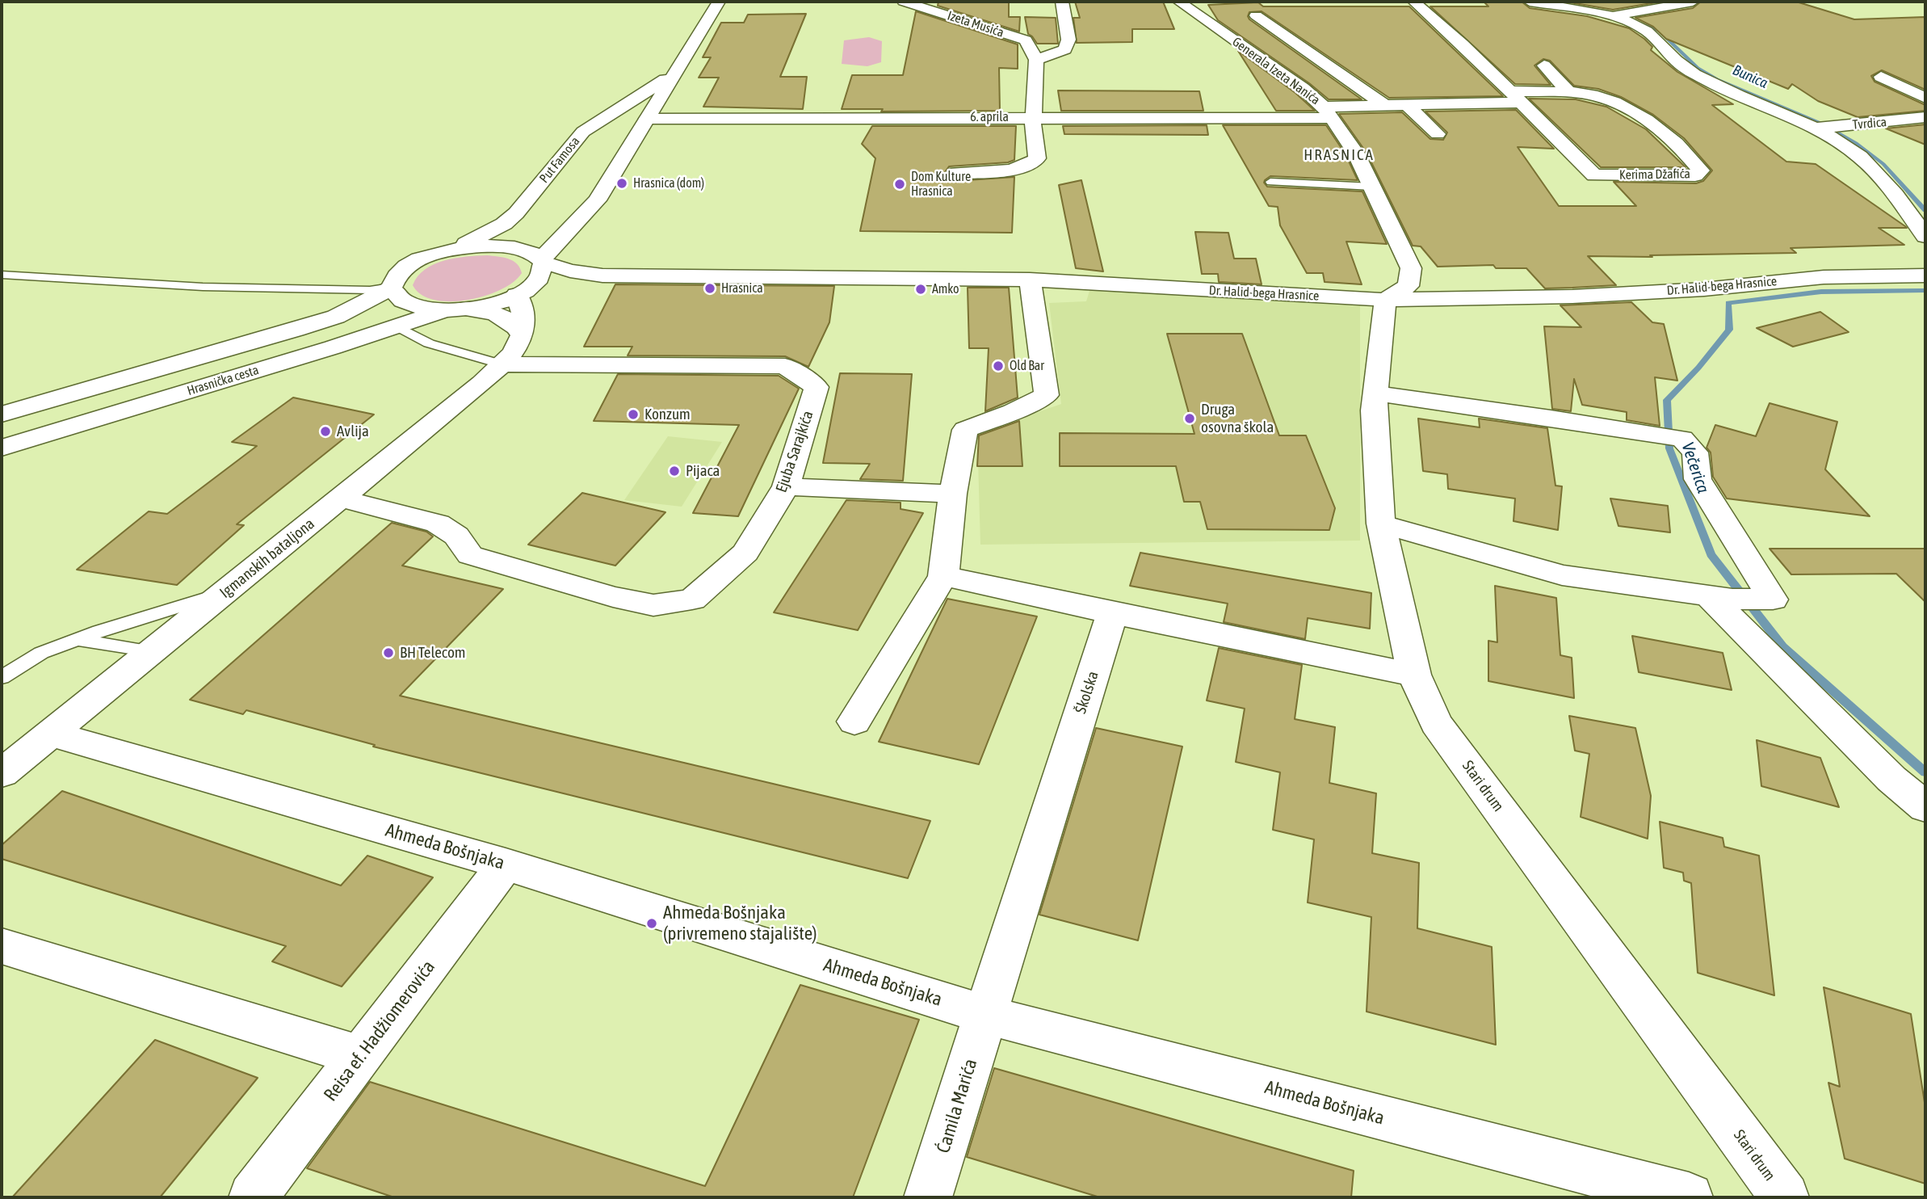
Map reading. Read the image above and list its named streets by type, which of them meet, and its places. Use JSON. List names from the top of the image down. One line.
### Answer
{"streets":{"street":["Izeta Musića","Generala Izeta Nanića","6. aprila","Tvrdica","Put Famosa","Kerima Džafića","Dr. Halid-bega Hrasnice","Hrasnička cesta","Ejuba Sarajkića","Igmanskih bataljona","Školska","Stari drum","Ahmeda Bošnjaka","Reisa ef. Hadžiomerovića","Ćamila Marića"]},"crossings":[["Generala Izeta Nanića","6. aprila"],["Generala Izeta Nanića","Kerima Džafića"],["Generala Izeta Nanića","Dr. Halid-bega Hrasnice"],["Generala Izeta Nanića","Stari drum"],["6. aprila","Put Famosa"],["6. aprila","Kerima Džafića"],["Dr. Halid-bega Hrasnice","Stari drum"],["Ejuba Sarajkića","Igmanskih bataljona"],["Igmanskih bataljona","Ahmeda Bošnjaka"],["Školska","Ahmeda Bošnjaka"],["Školska","Ćamila Marića"],["Ahmeda Bošnjaka","Reisa ef. Hadžiomerovića"],["Ahmeda Bošnjaka","Ćamila Marića"]],"districts":["HRASNICA"],"water":["Bunica","Večerica"],"places":["Hrasnica (dom)","Dom Kulture Hrasnica","Hrasnica","Amko","Old Bar","Konzum","Druga osovna škola","Avlija","Pijaca","BH Telecom","Ahmeda Bošnjaka (privremeno stajalište)"]}
